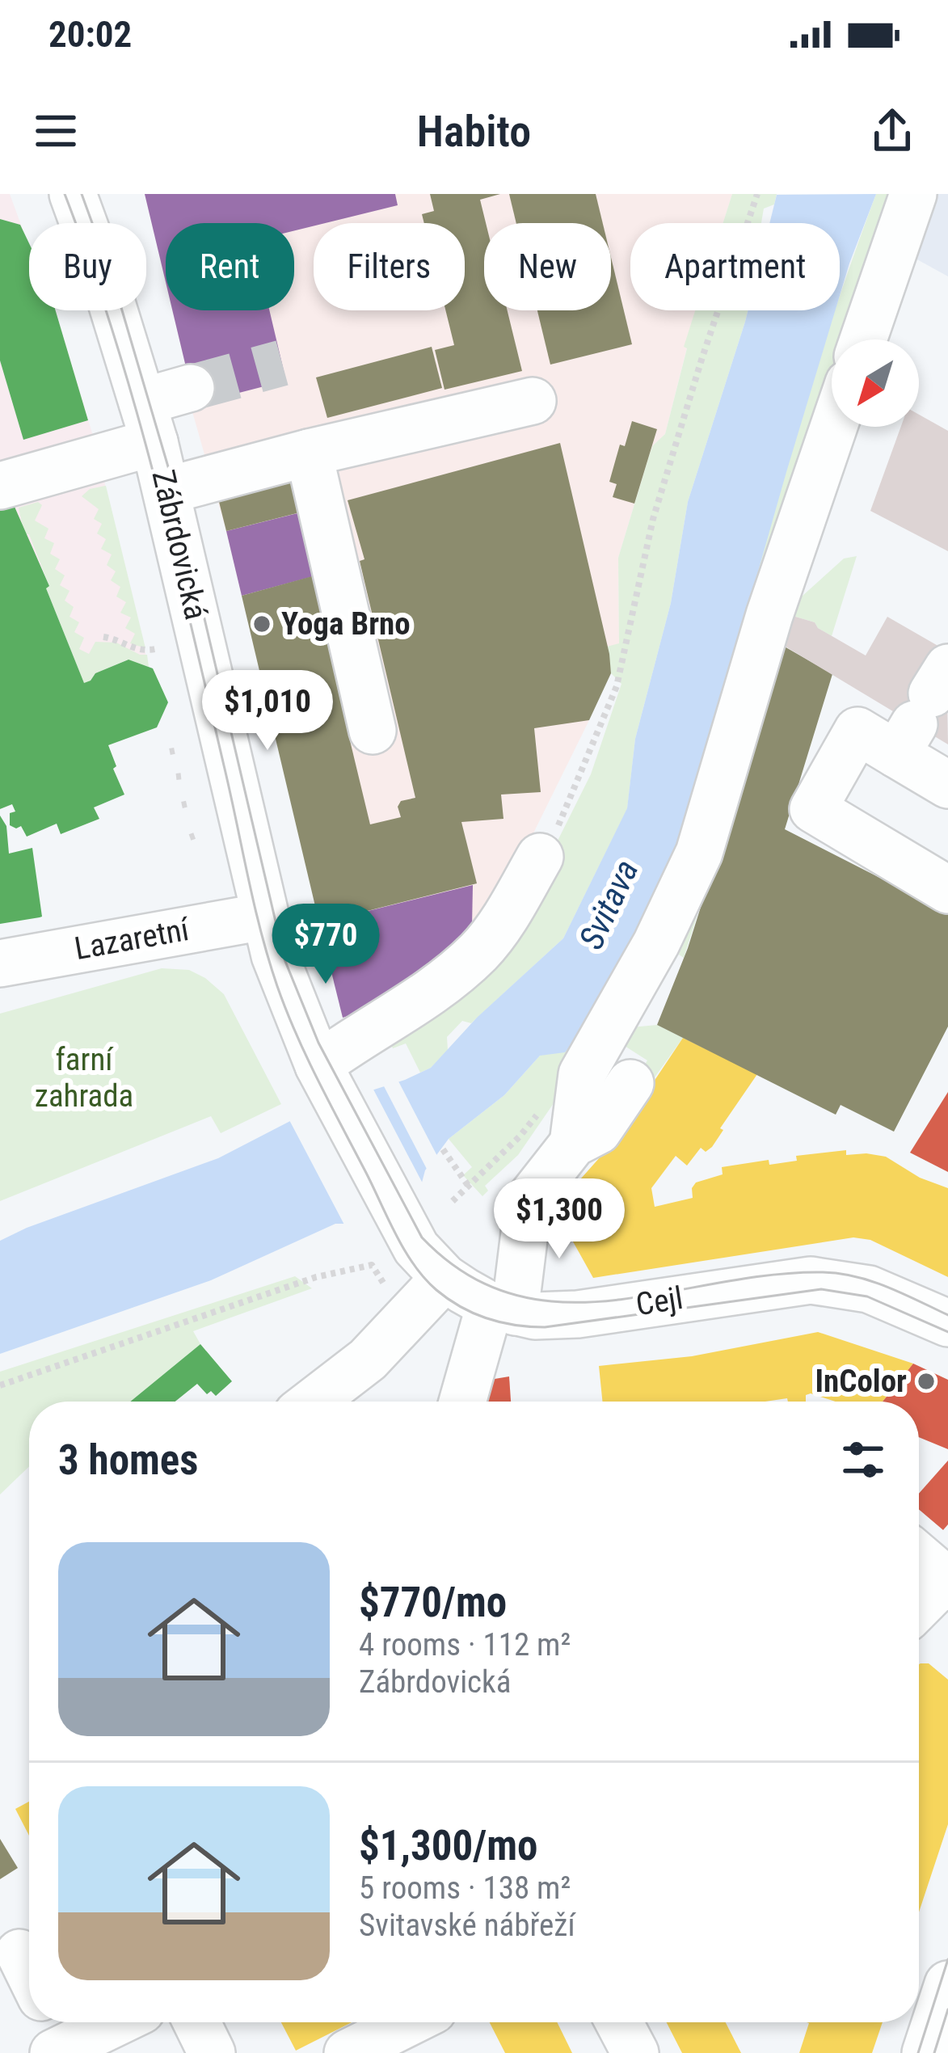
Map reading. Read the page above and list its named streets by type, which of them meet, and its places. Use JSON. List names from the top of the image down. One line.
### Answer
{"streets":{"street":["Zábrdovická","Lazaretní","Cejl"]},"crossings":[["Zábrdovická","Lazaretní"],["Zábrdovická","Cejl"]],"water":["Svitava"],"parks":["farní zahrada"],"places":["Yoga Brno","InColor"],"north":"bottom left","page":{"status":"20:02","header":"Habito","chip":["Buy","Rent","Filters","New","Apartment"],"price":["$1,010","$770","$1,300"],"heading":"3 homes","list":[{"name":"$770/mo","note":"4 rooms · 112 m² · Zábrdovická"},{"name":"$1,300/mo","note":"5 rooms · 138 m² · Svitavské nábřeží"}]}}
